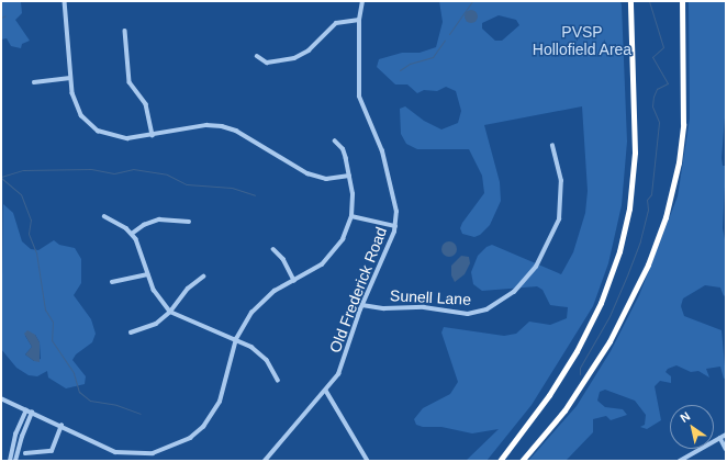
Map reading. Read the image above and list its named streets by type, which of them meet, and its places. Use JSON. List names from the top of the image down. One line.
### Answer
{"streets":{"street":["Old Frederick Road","Sunell Lane"]},"crossings":[["Old Frederick Road","Sunell Lane"]],"parks":["PVSP Hollofield Area"],"north":"top left"}
